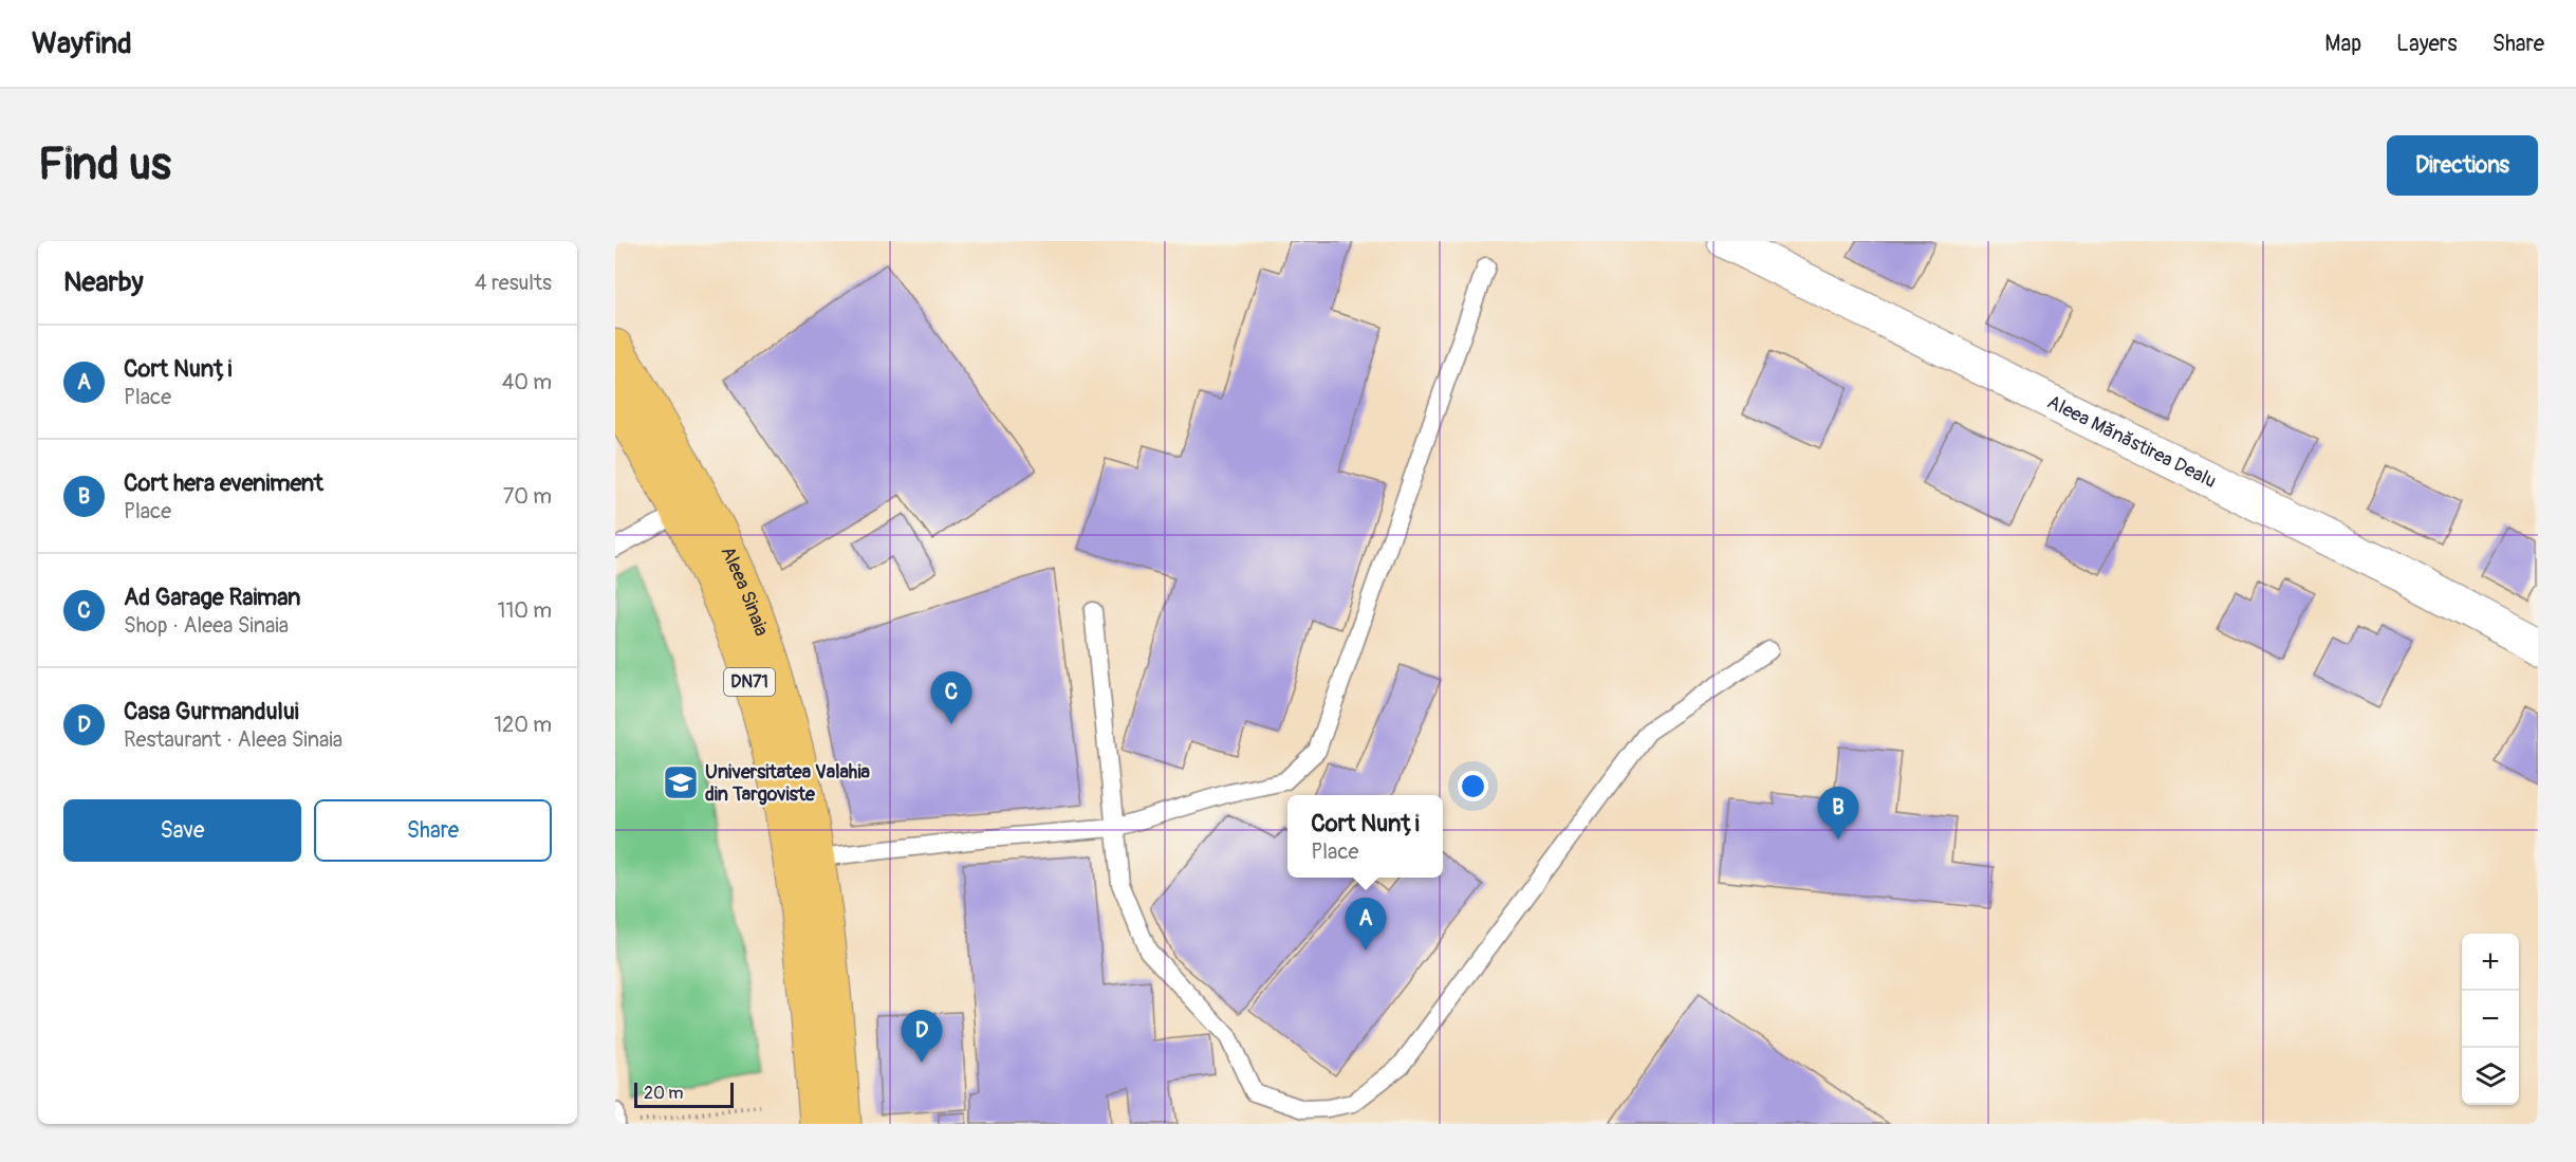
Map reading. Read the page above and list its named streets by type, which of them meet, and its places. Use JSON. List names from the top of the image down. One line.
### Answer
{"streets":{"main road":["Aleea Sinaia","DN71"],"street":["Aleea Mănăstirea Dealu"]},"places":{"school or university":["Universitatea Valahia din Targoviste"]},"scale_bar":"20 m","page":{"header":"Wayfind","nav":["Map","Layers","Share"],"buttons":["Directions",["Save","Share"]],"title":"Find us","heading":["Nearby","4 results"],"list":[{"mark":"A","name":"Cort Nunți","note":"Place","value":"40 m"},{"mark":"B","name":"Cort hera eveniment","note":"Place","value":"70 m"},{"mark":"C","name":"Ad Garage Raiman","note":"Shop · Aleea Sinaia","value":"110 m"},{"mark":"D","name":"Casa Gurmandului","note":"Restaurant · Aleea Sinaia","value":"120 m"}],"pins":["C","B","A","D"],"popup":["Cort Nunți","Place"],"map_buttons":["+","−"],"scale":"20 m"}}
